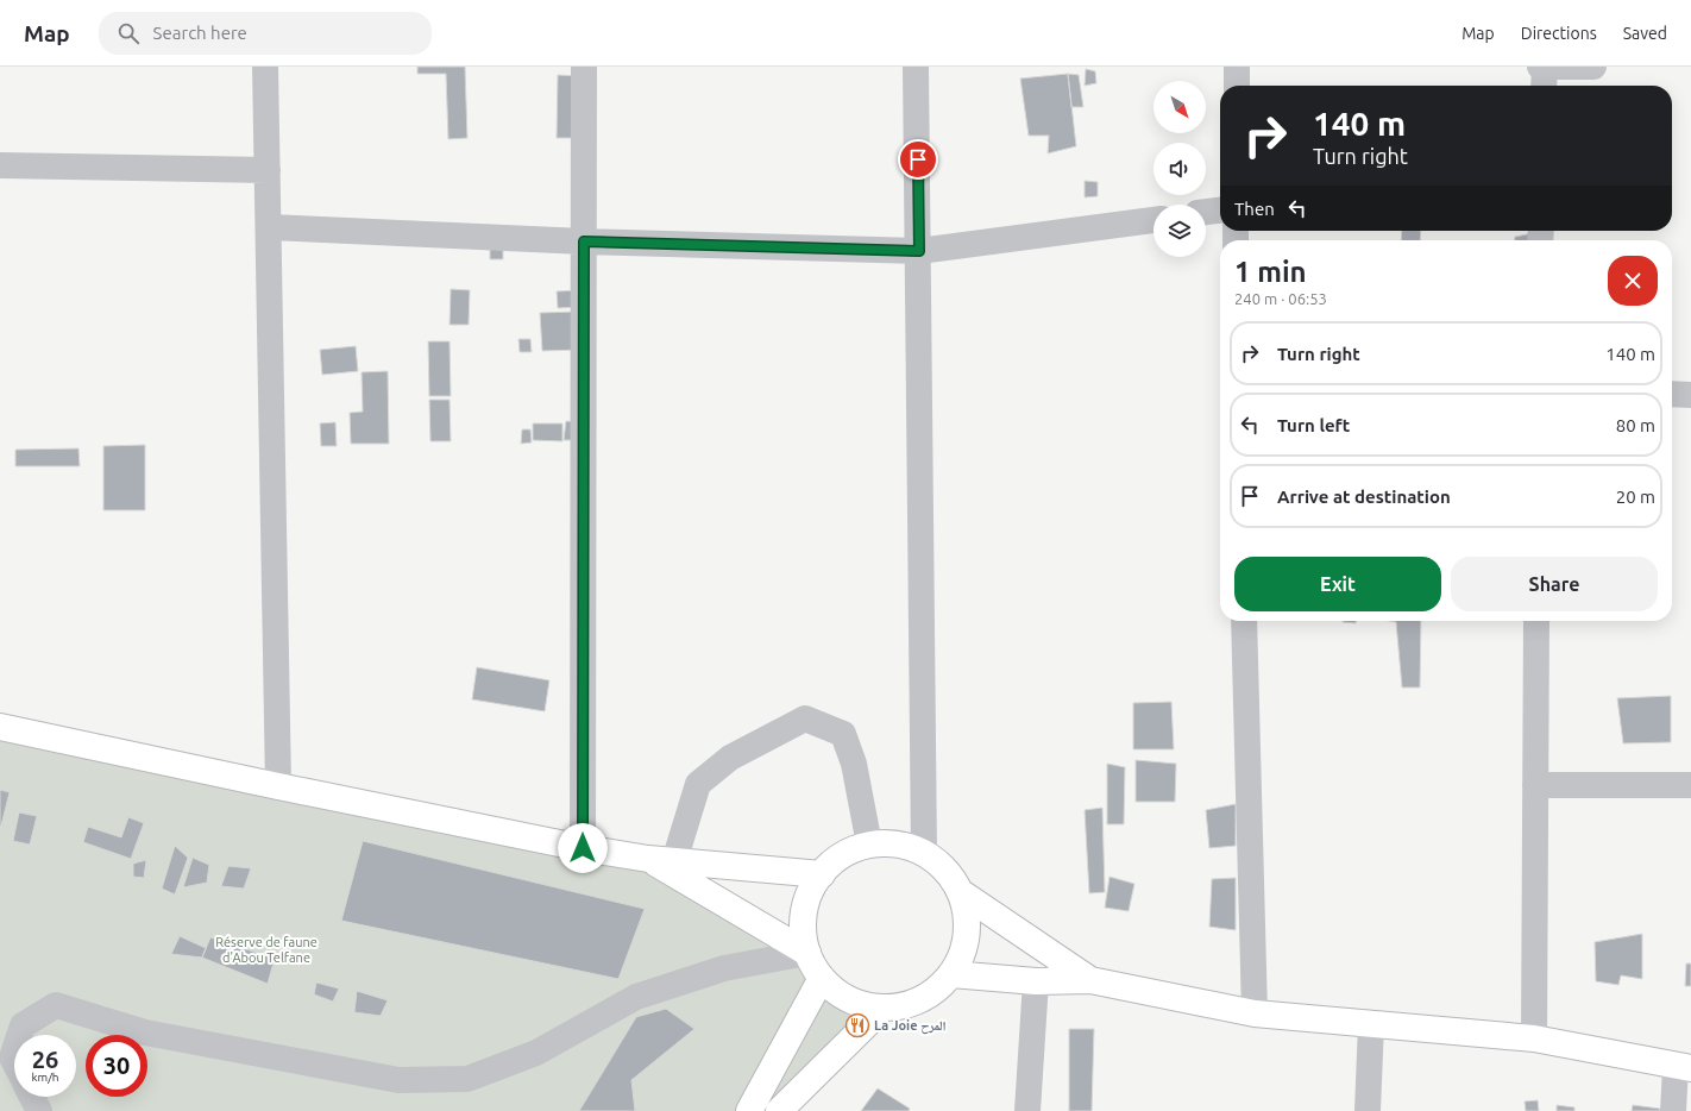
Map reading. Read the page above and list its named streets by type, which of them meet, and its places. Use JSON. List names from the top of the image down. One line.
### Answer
{"parks":["Réserve de faune d'Abou Telfane"],"places":{"restaurant":["La Joie المرح"]},"north":"bottom right","page":{"header":"Map","search":"Search here","nav":["Map","Directions","Saved"],"turn":["140 m","Turn right"],"then":"Then","heading":["1 min","240 m · 06:53"],"list":[{"name":"Turn right","value":"140 m"},{"name":"Turn left","value":"80 m"},{"name":"Arrive at destination","value":"20 m"}],"buttons":["Exit","Share"],"speed":"26 km/h","limit":"30"}}
